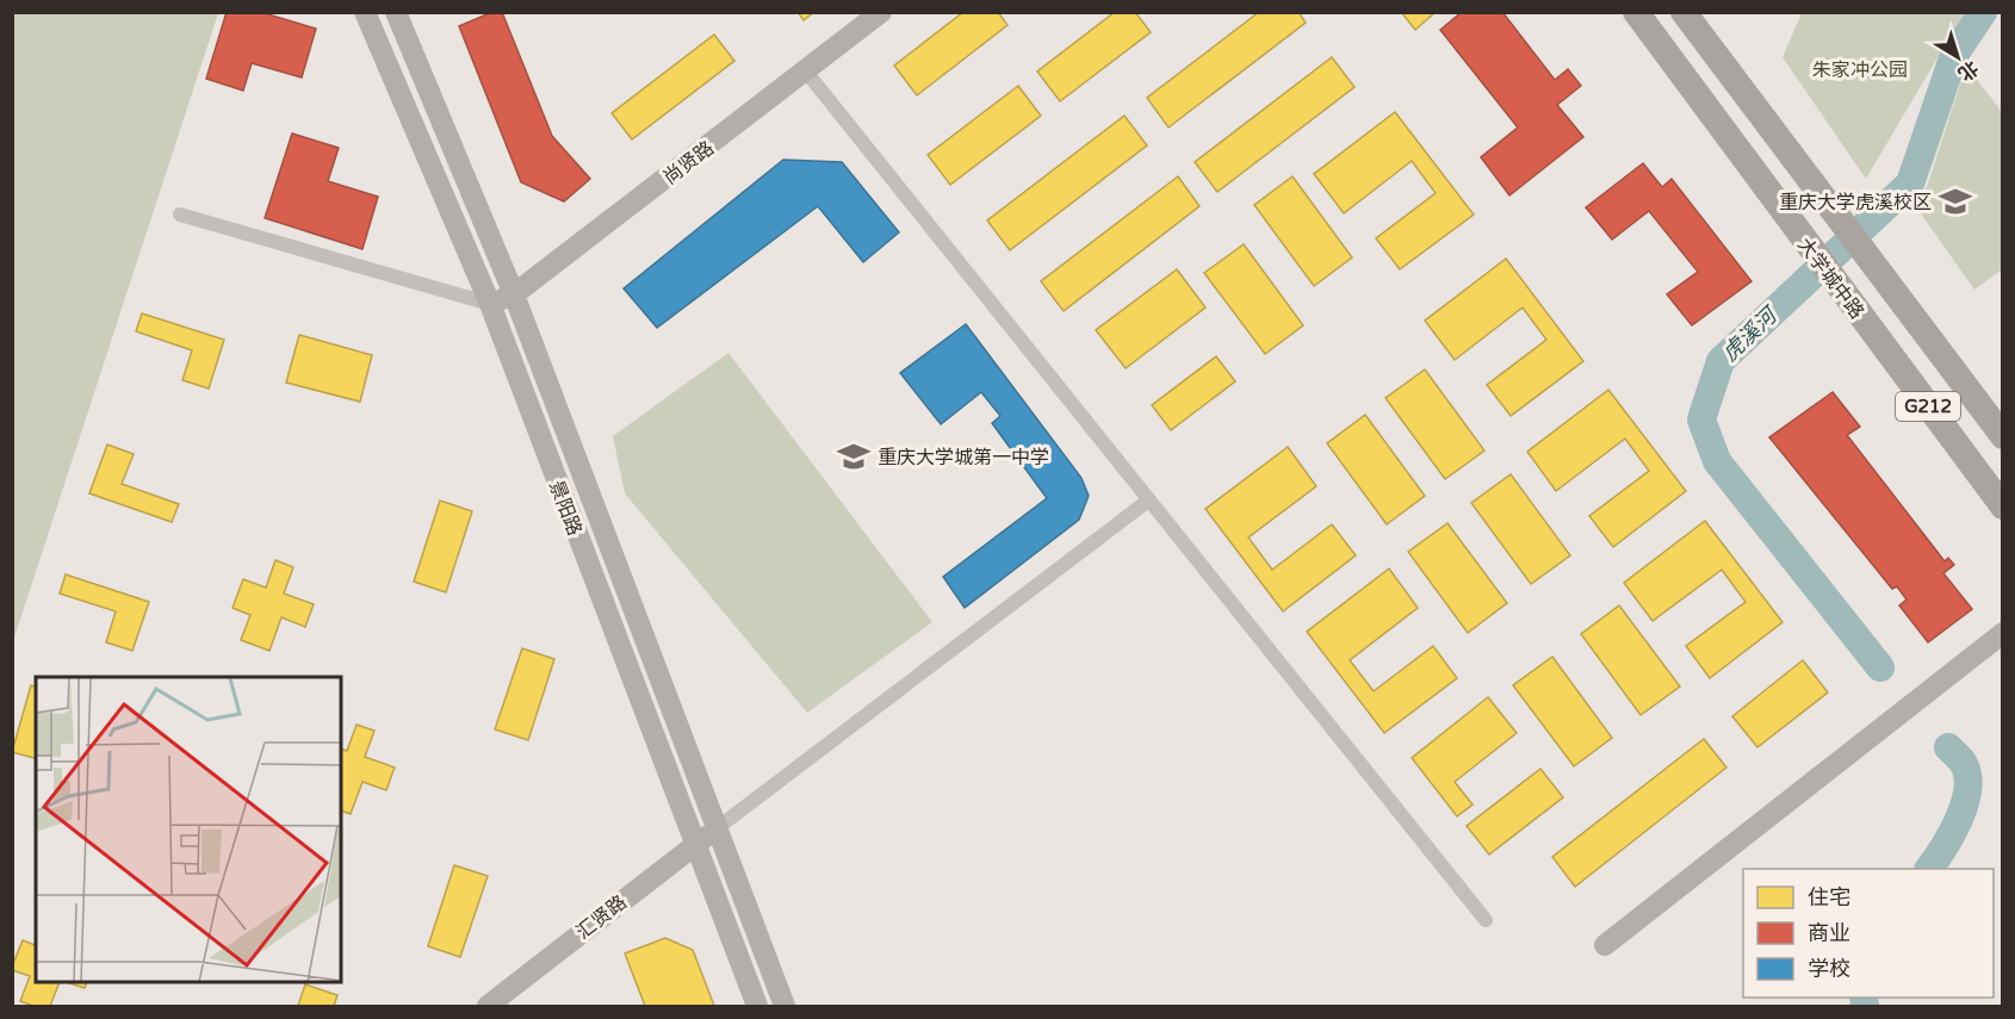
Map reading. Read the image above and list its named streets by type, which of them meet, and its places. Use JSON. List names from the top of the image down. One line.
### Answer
{"streets":{"highway":["大学城中路","G212"],"main road":["尚贤路","景阳路","汇贤路"]},"crossings":[["尚贤路","景阳路"],["景阳路","汇贤路"]],"water":["虎溪河"],"parks":["朱家冲公园"],"places":{"school or university":["重庆大学虎溪校区","重庆大学城第一中学"]},"legend":["住宅","商业","学校"],"north":"bottom right"}
